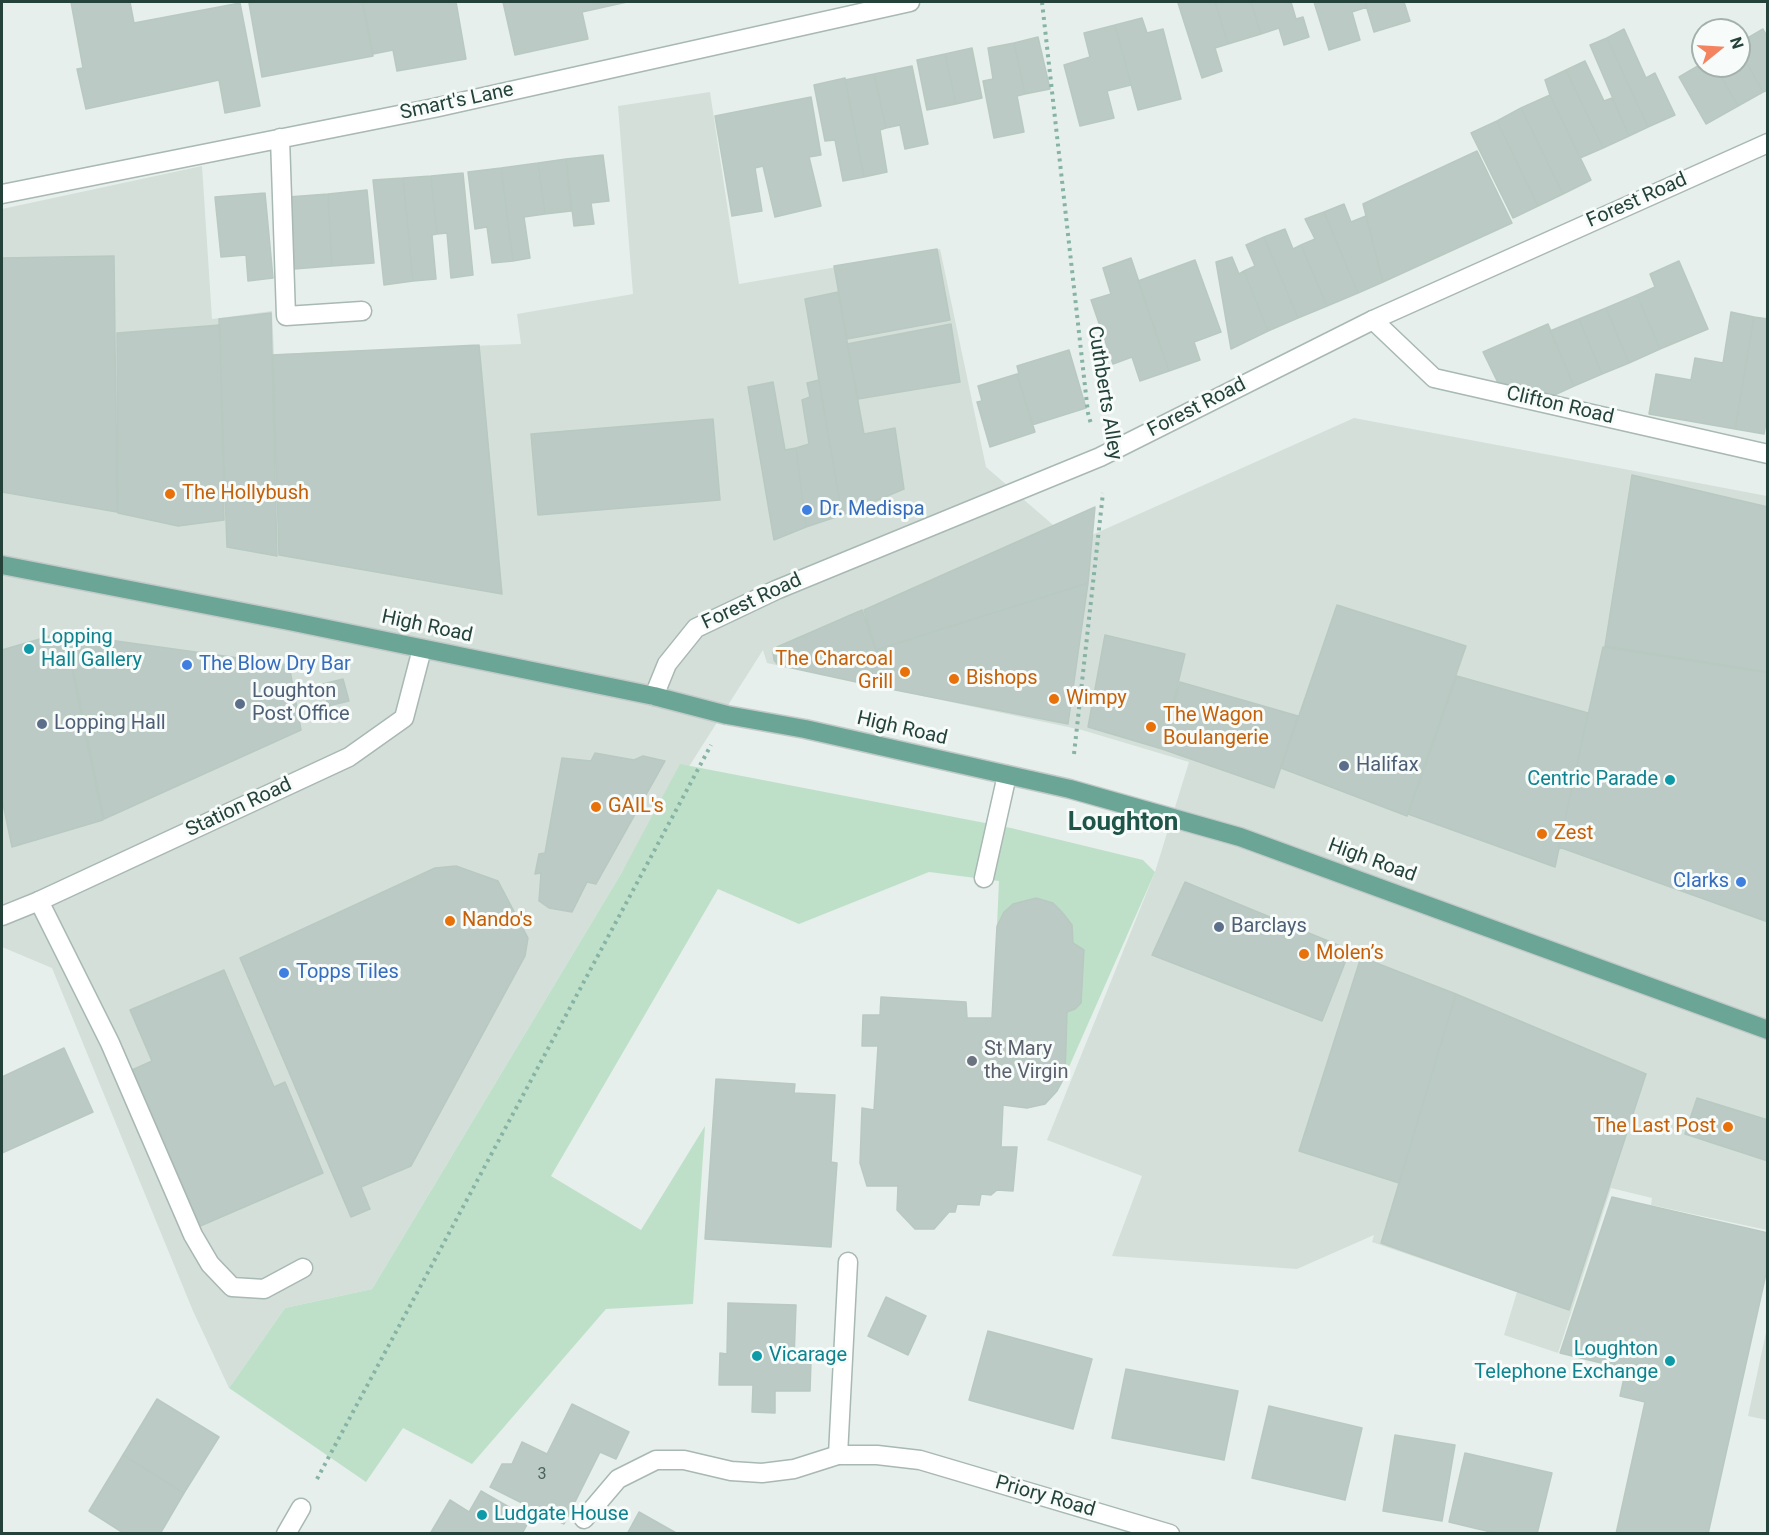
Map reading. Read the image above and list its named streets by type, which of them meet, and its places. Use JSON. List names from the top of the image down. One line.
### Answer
{"streets":{"main road":["High Road"],"street":["Smart's Lane","Forest Road","Clifton Road","Station Road","Priory Road"],"path":["Cuthberts Alley"]},"crossings":[["Forest Road","Cuthberts Alley"],["Forest Road","Clifton Road"],["Forest Road","High Road"],["Cuthberts Alley","High Road"],["High Road","Station Road"]],"districts":["Loughton"],"places":["The Hollybush","Dr. Medispa","Lopping Hall Gallery","The Blow Dry Bar","The Charcoal Grill","Bishops","Wimpy","Loughton Post Office","Lopping Hall","The Wagon Boulangerie","Halifax","Centric Parade","GAIL's","Zest","Clarks","Nando's","Barclays","Molen’s","Topps Tiles","St Mary the Virgin","The Last Post","Vicarage","Loughton Telephone Exchange","Ludgate House"],"house_numbers":["3"],"north":"right"}
